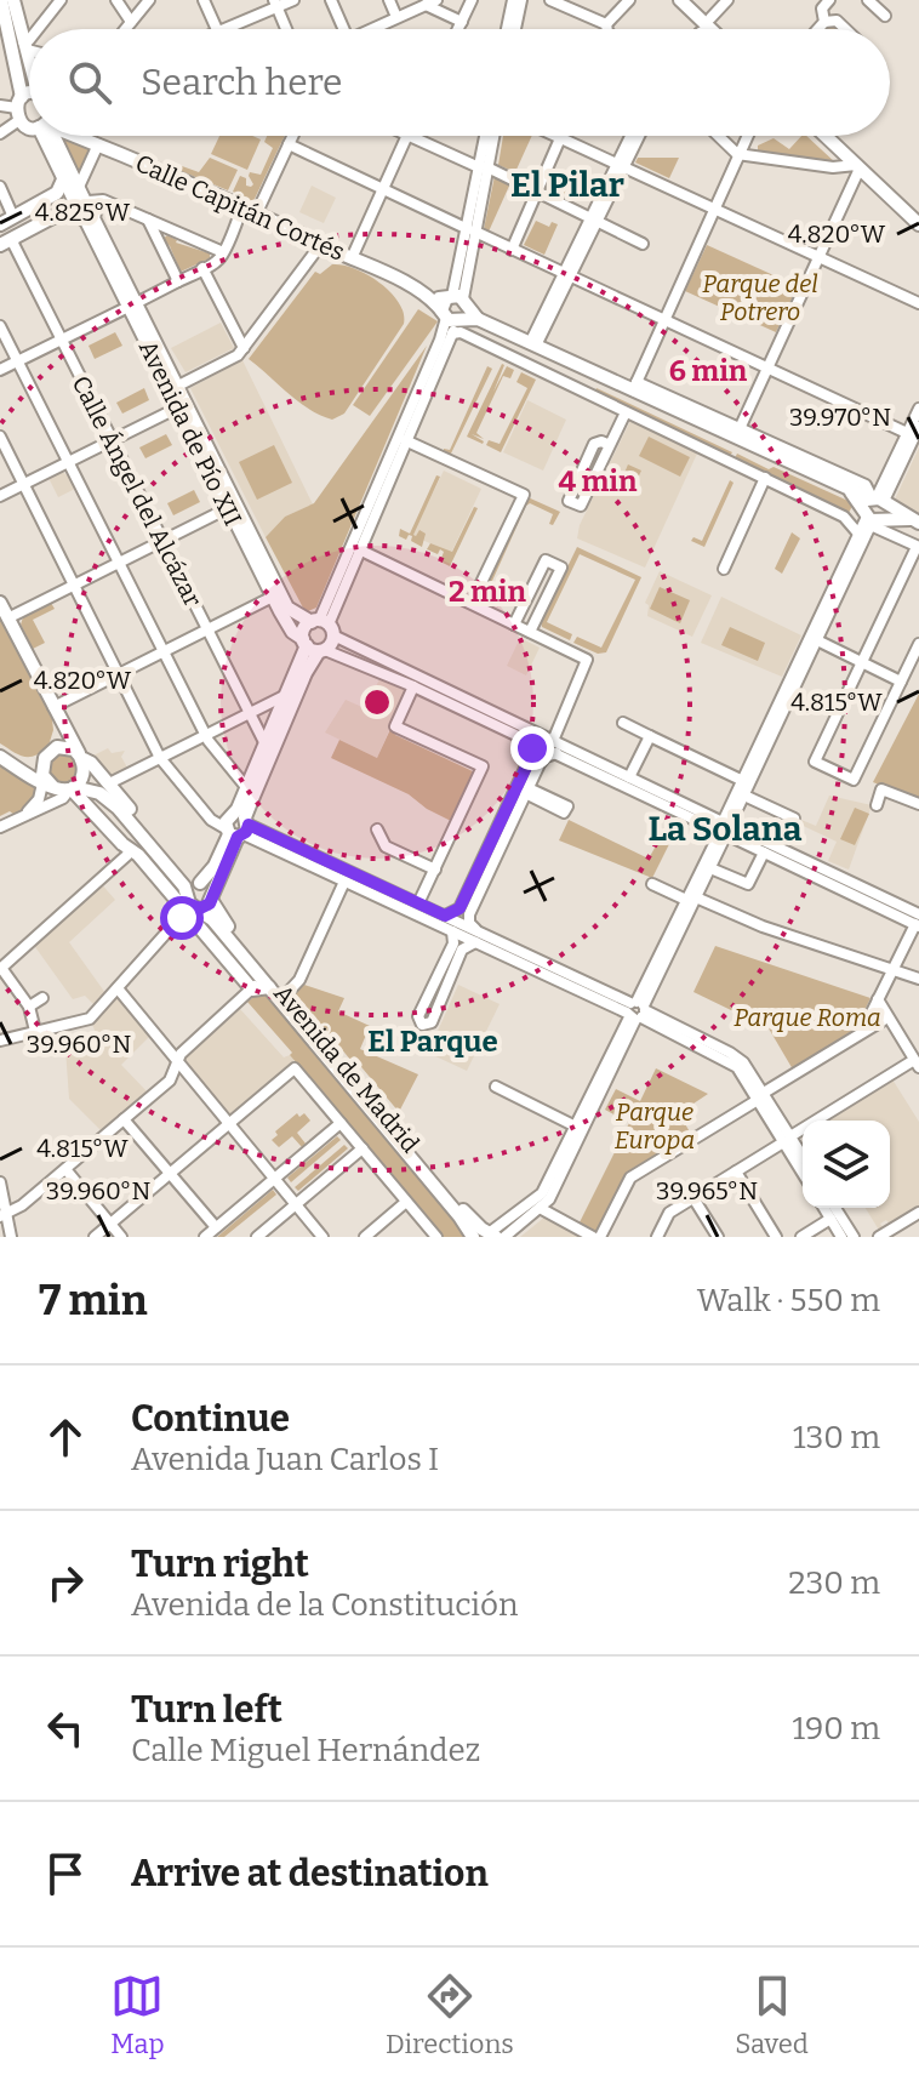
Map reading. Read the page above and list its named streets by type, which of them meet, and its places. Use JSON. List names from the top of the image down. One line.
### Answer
{"streets":{"main road":["Calle Capitán Cortés","Avenida de Pío XII","Avenida de Madrid"],"street":["Calle Ángel del Alcázar"]},"districts":["El Pilar","La Solana","El Parque"],"parks":["Parque del Potrero","Parque Roma","Parque Europa"],"page":{"search":"Search here","heading":["7 min","Walk · 550 m"],"list":[["Continue","Avenida Juan Carlos I","130 m"],["Turn right","Avenida de la Constitución","230 m"],["Turn left","Calle Miguel Hernández","190 m"],"Arrive at destination"],"nav":["Map","Directions","Saved"]},"coordinates":["4.825°W","4.820°W","39.970°N","4.815°W","39.960°N","39.965°N"],"rings":["6 min","4 min","2 min"]}
